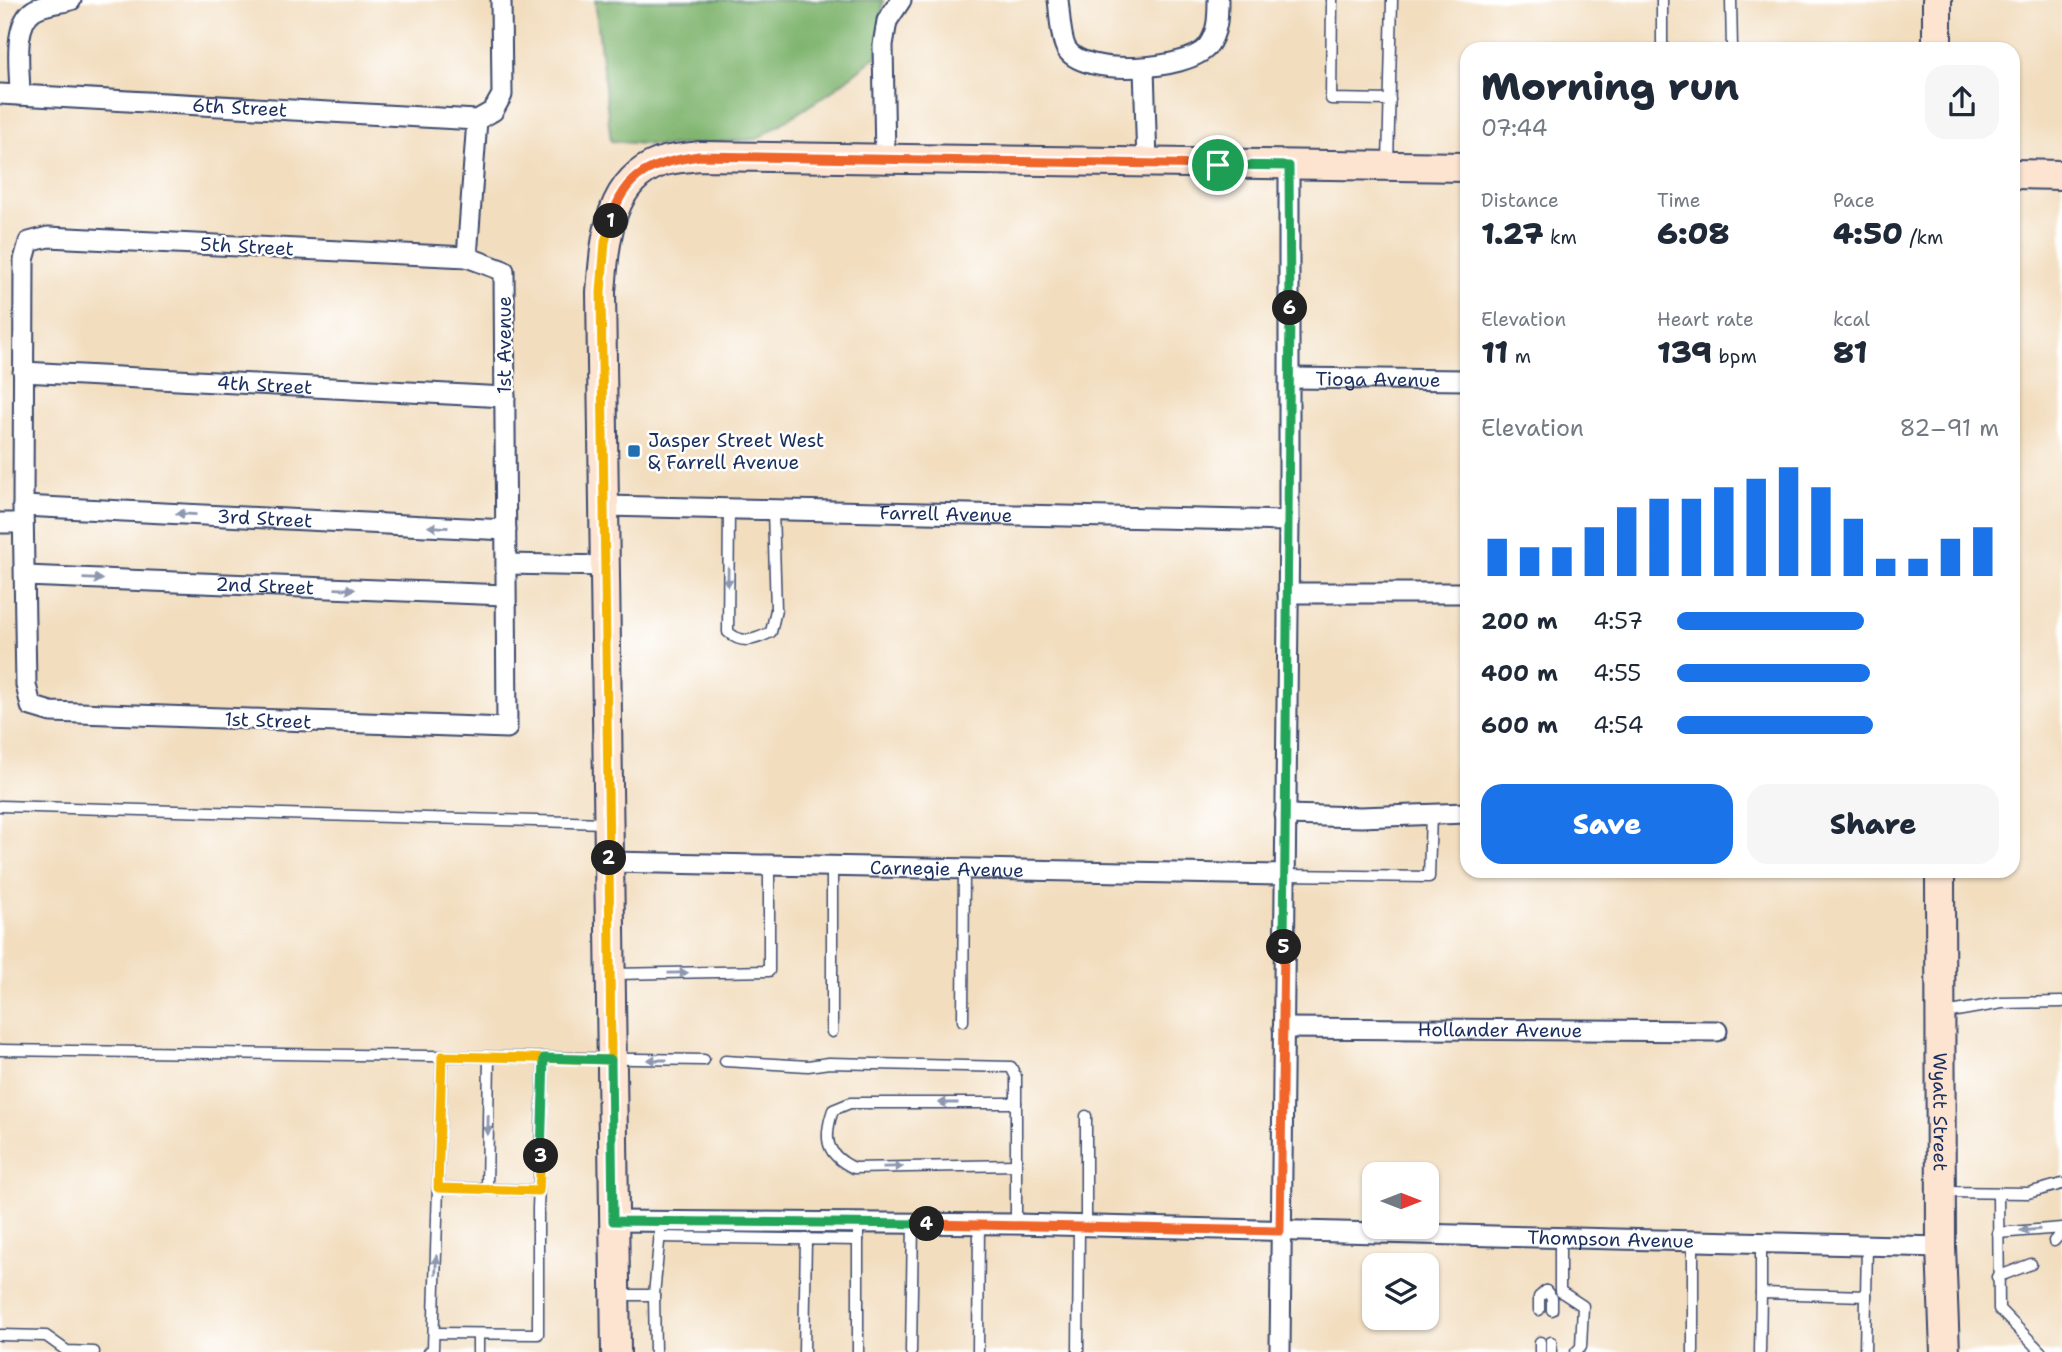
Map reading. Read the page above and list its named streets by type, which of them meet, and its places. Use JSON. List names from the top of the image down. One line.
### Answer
{"streets":{"street":["6th Street","5th Street","1st Avenue","Tioga Avenue","4th Street","Farrell Avenue","3rd Street","2nd Street","1st Street","Carnegie Avenue","Hollander Avenue","Wyatt Street","Thompson Avenue"]},"crossings":[["5th Street","1st Avenue"],["5th Street","4th Street"],["1st Avenue","4th Street"],["1st Avenue","3rd Street"],["1st Avenue","2nd Street"],["1st Avenue","1st Street"],["2nd Street","1st Street"],["Wyatt Street","Thompson Avenue"]],"one_way":["3rd Street","2nd Street"],"places":{"transit":["Jasper Street West & Farrell Avenue"]},"north":"right","page":{"heading":["Morning run","07:44"],"stats":[["Distance","1.27 km"],["Time","6:08"],["Pace","4:50 /km"],["Elevation","11 m"],["Heart rate","139 bpm"],["kcal","81"]],"pins":["1","6","2","5","3","4"],"chart":["Elevation","82–91 m"],"list":[{"name":"200 m","note":"4:57"},{"name":"400 m","note":"4:55"},{"name":"600 m","note":"4:54"}],"buttons":["Save","Share"]}}
